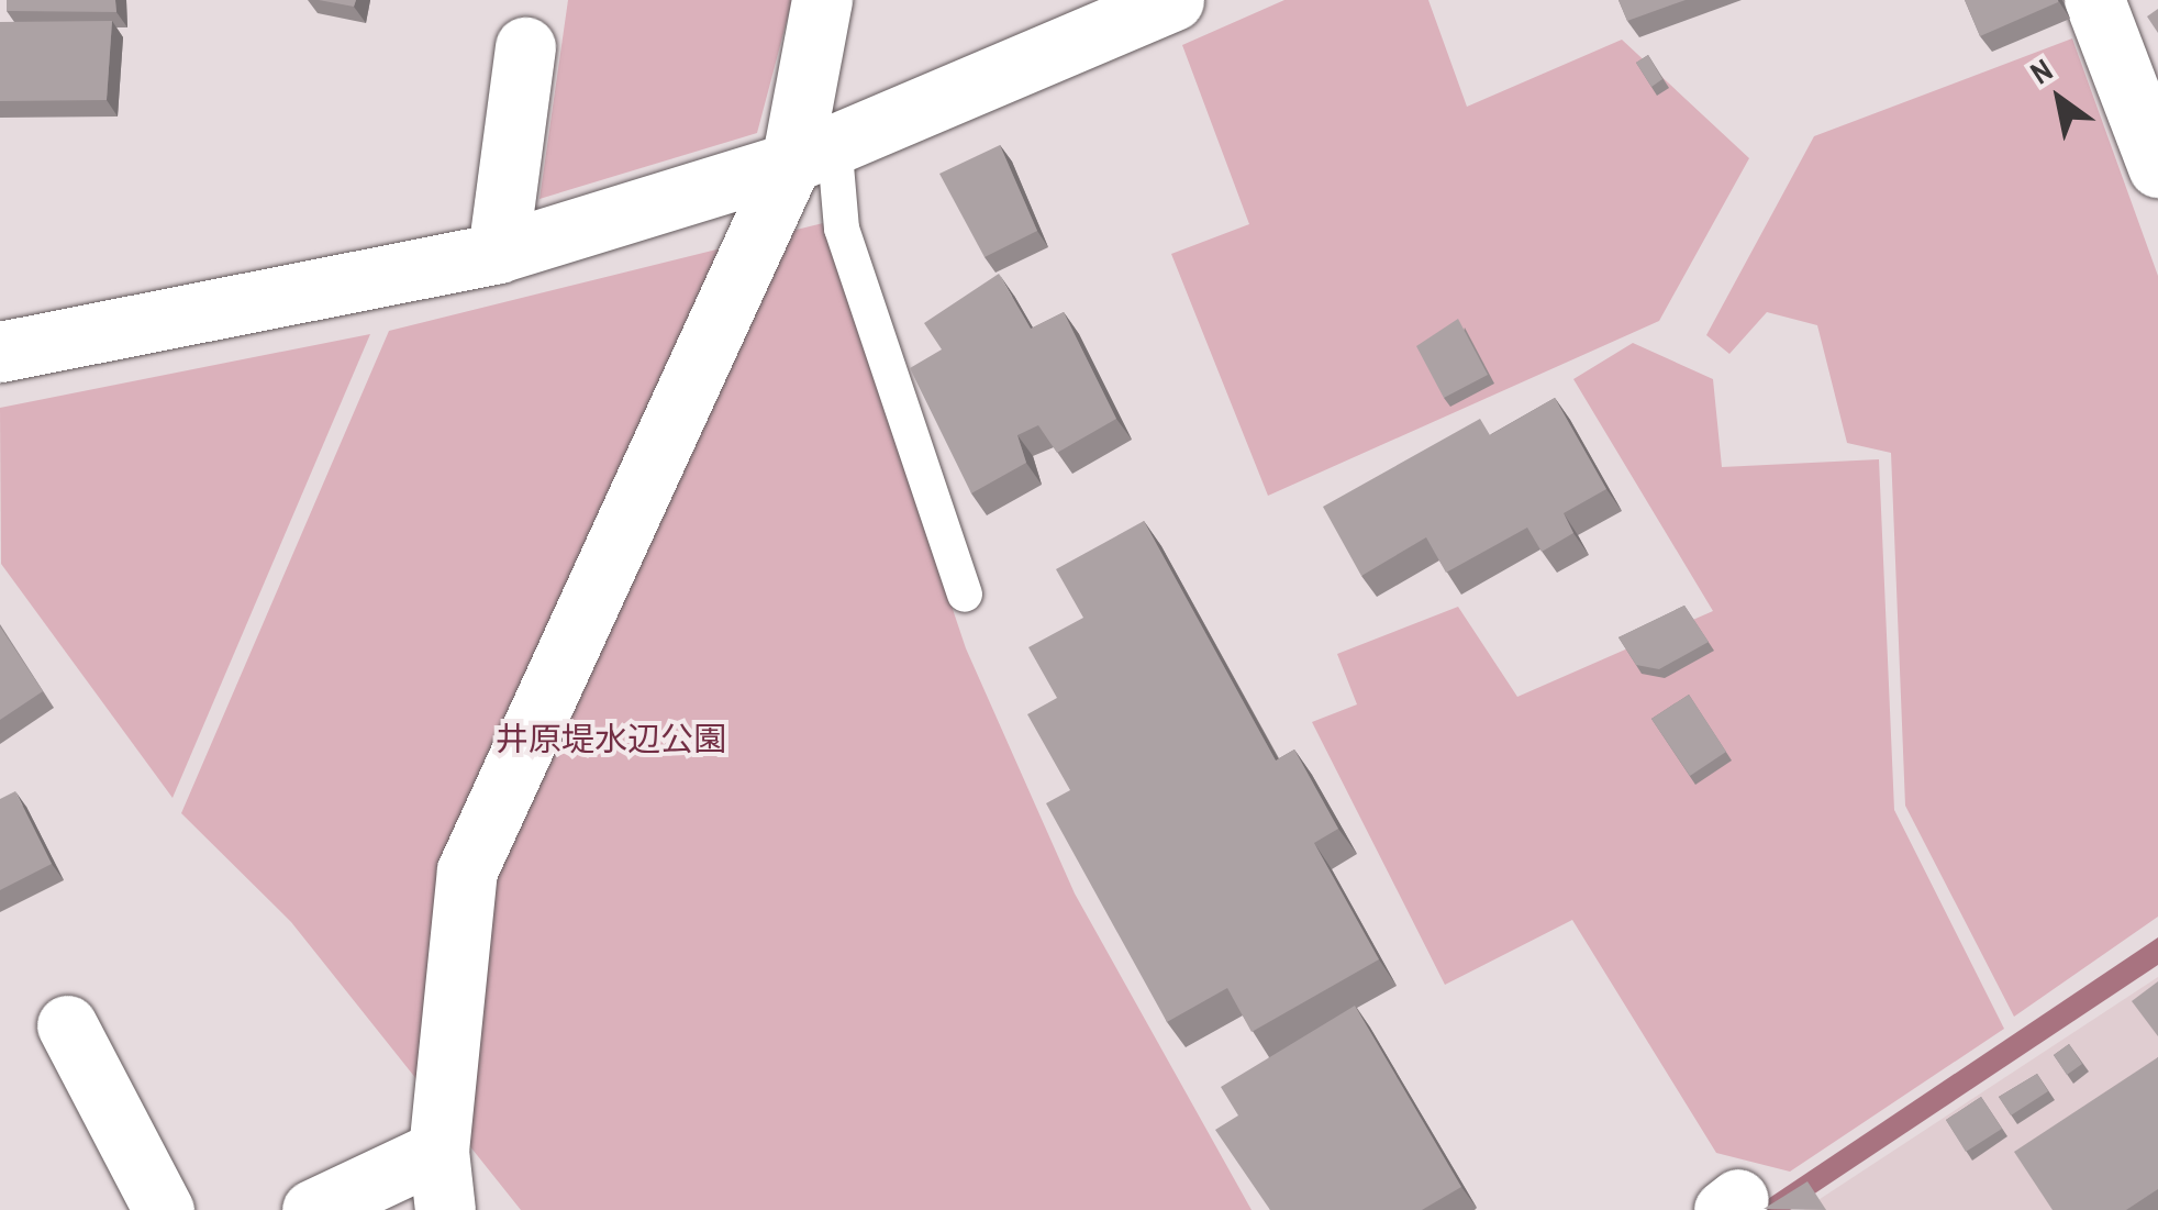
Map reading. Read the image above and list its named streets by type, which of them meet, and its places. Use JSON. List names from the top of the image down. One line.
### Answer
{"parks":["井原堤水辺公園"],"north":"top left"}
